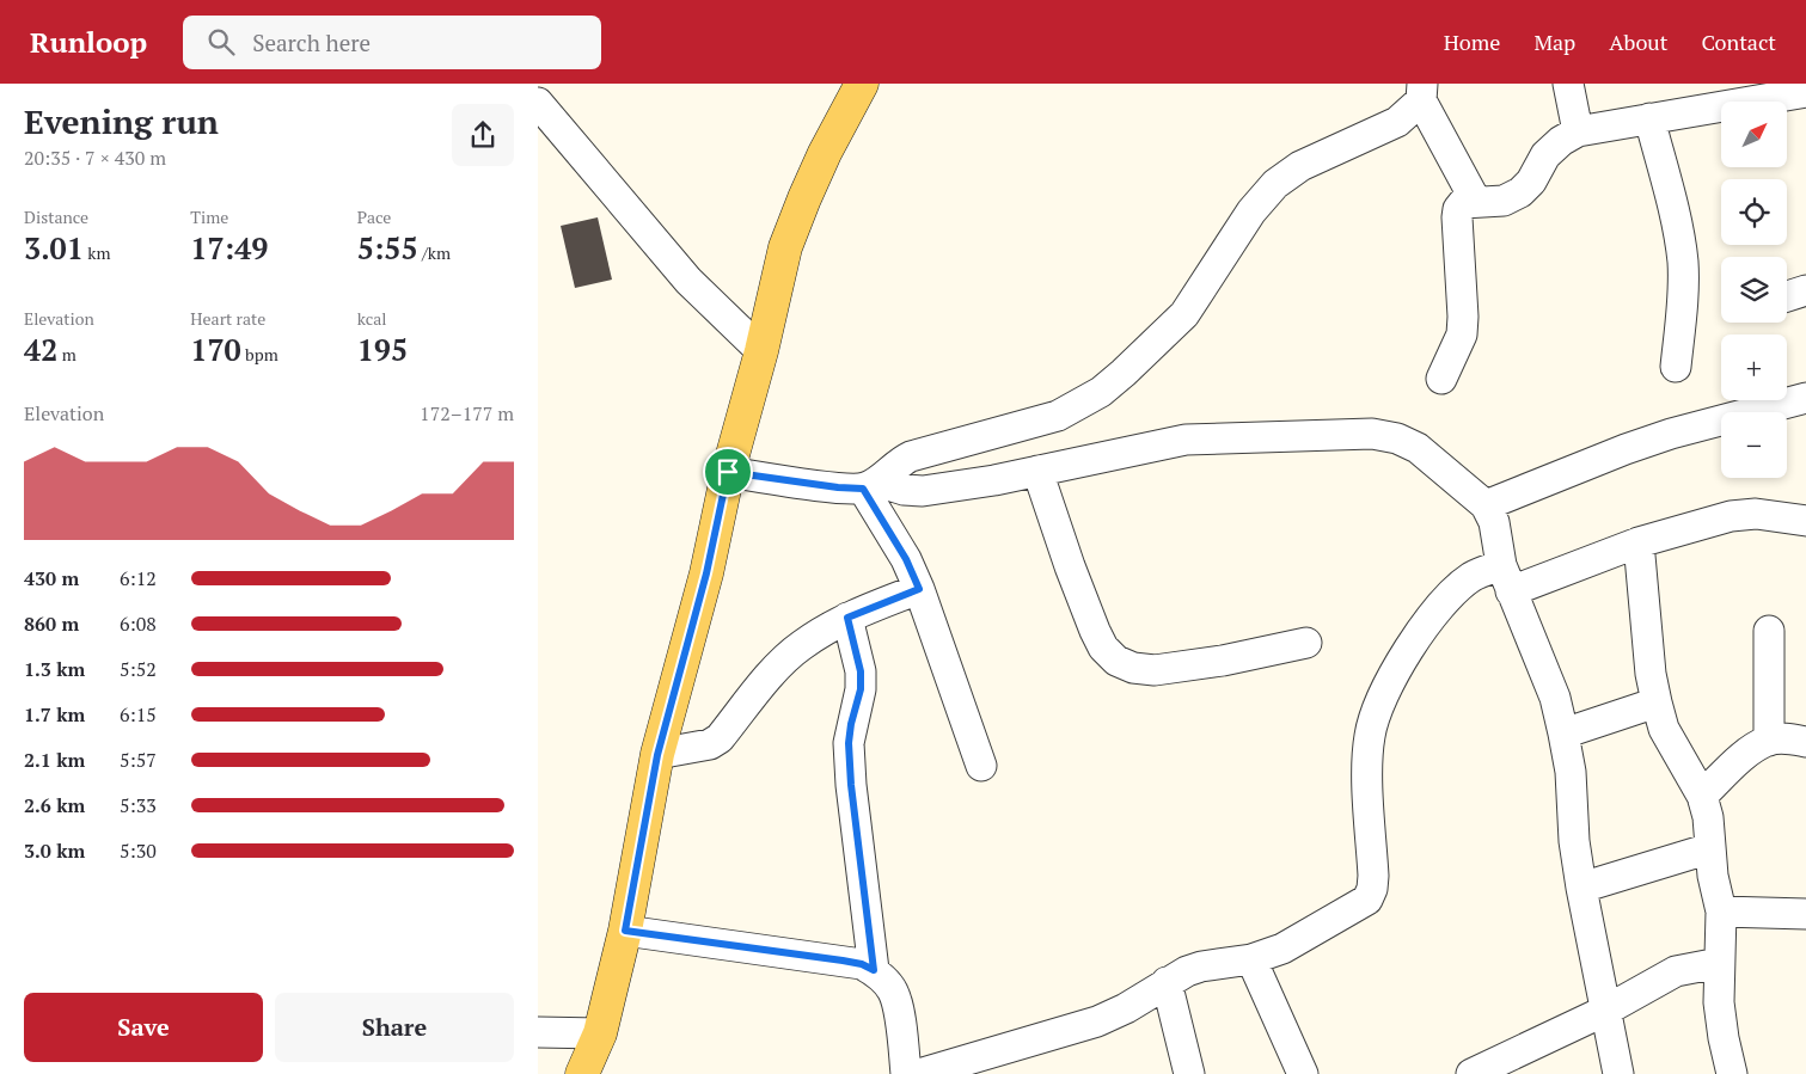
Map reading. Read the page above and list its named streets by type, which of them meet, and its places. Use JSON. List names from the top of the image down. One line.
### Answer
{"north":"top right","page":{"header":"Runloop","search":"Search here","nav":["Home","Map","About","Contact"],"heading":["Evening run","20:35 · 7 × 430 m"],"map_buttons":["+","−"],"stats":[["Distance","3.01 km"],["Time","17:49"],["Pace","5:55 /km"],["Elevation","42 m"],["Heart rate","170 bpm"],["kcal","195"]],"chart":["Elevation","172–177 m"],"list":[{"name":"430 m","note":"6:12"},{"name":"860 m","note":"6:08"},{"name":"1.3 km","note":"5:52"},{"name":"1.7 km","note":"6:15"},{"name":"2.1 km","note":"5:57"},{"name":"2.6 km","note":"5:33"},{"name":"3.0 km","note":"5:30"}],"buttons":["Save","Share"]}}
